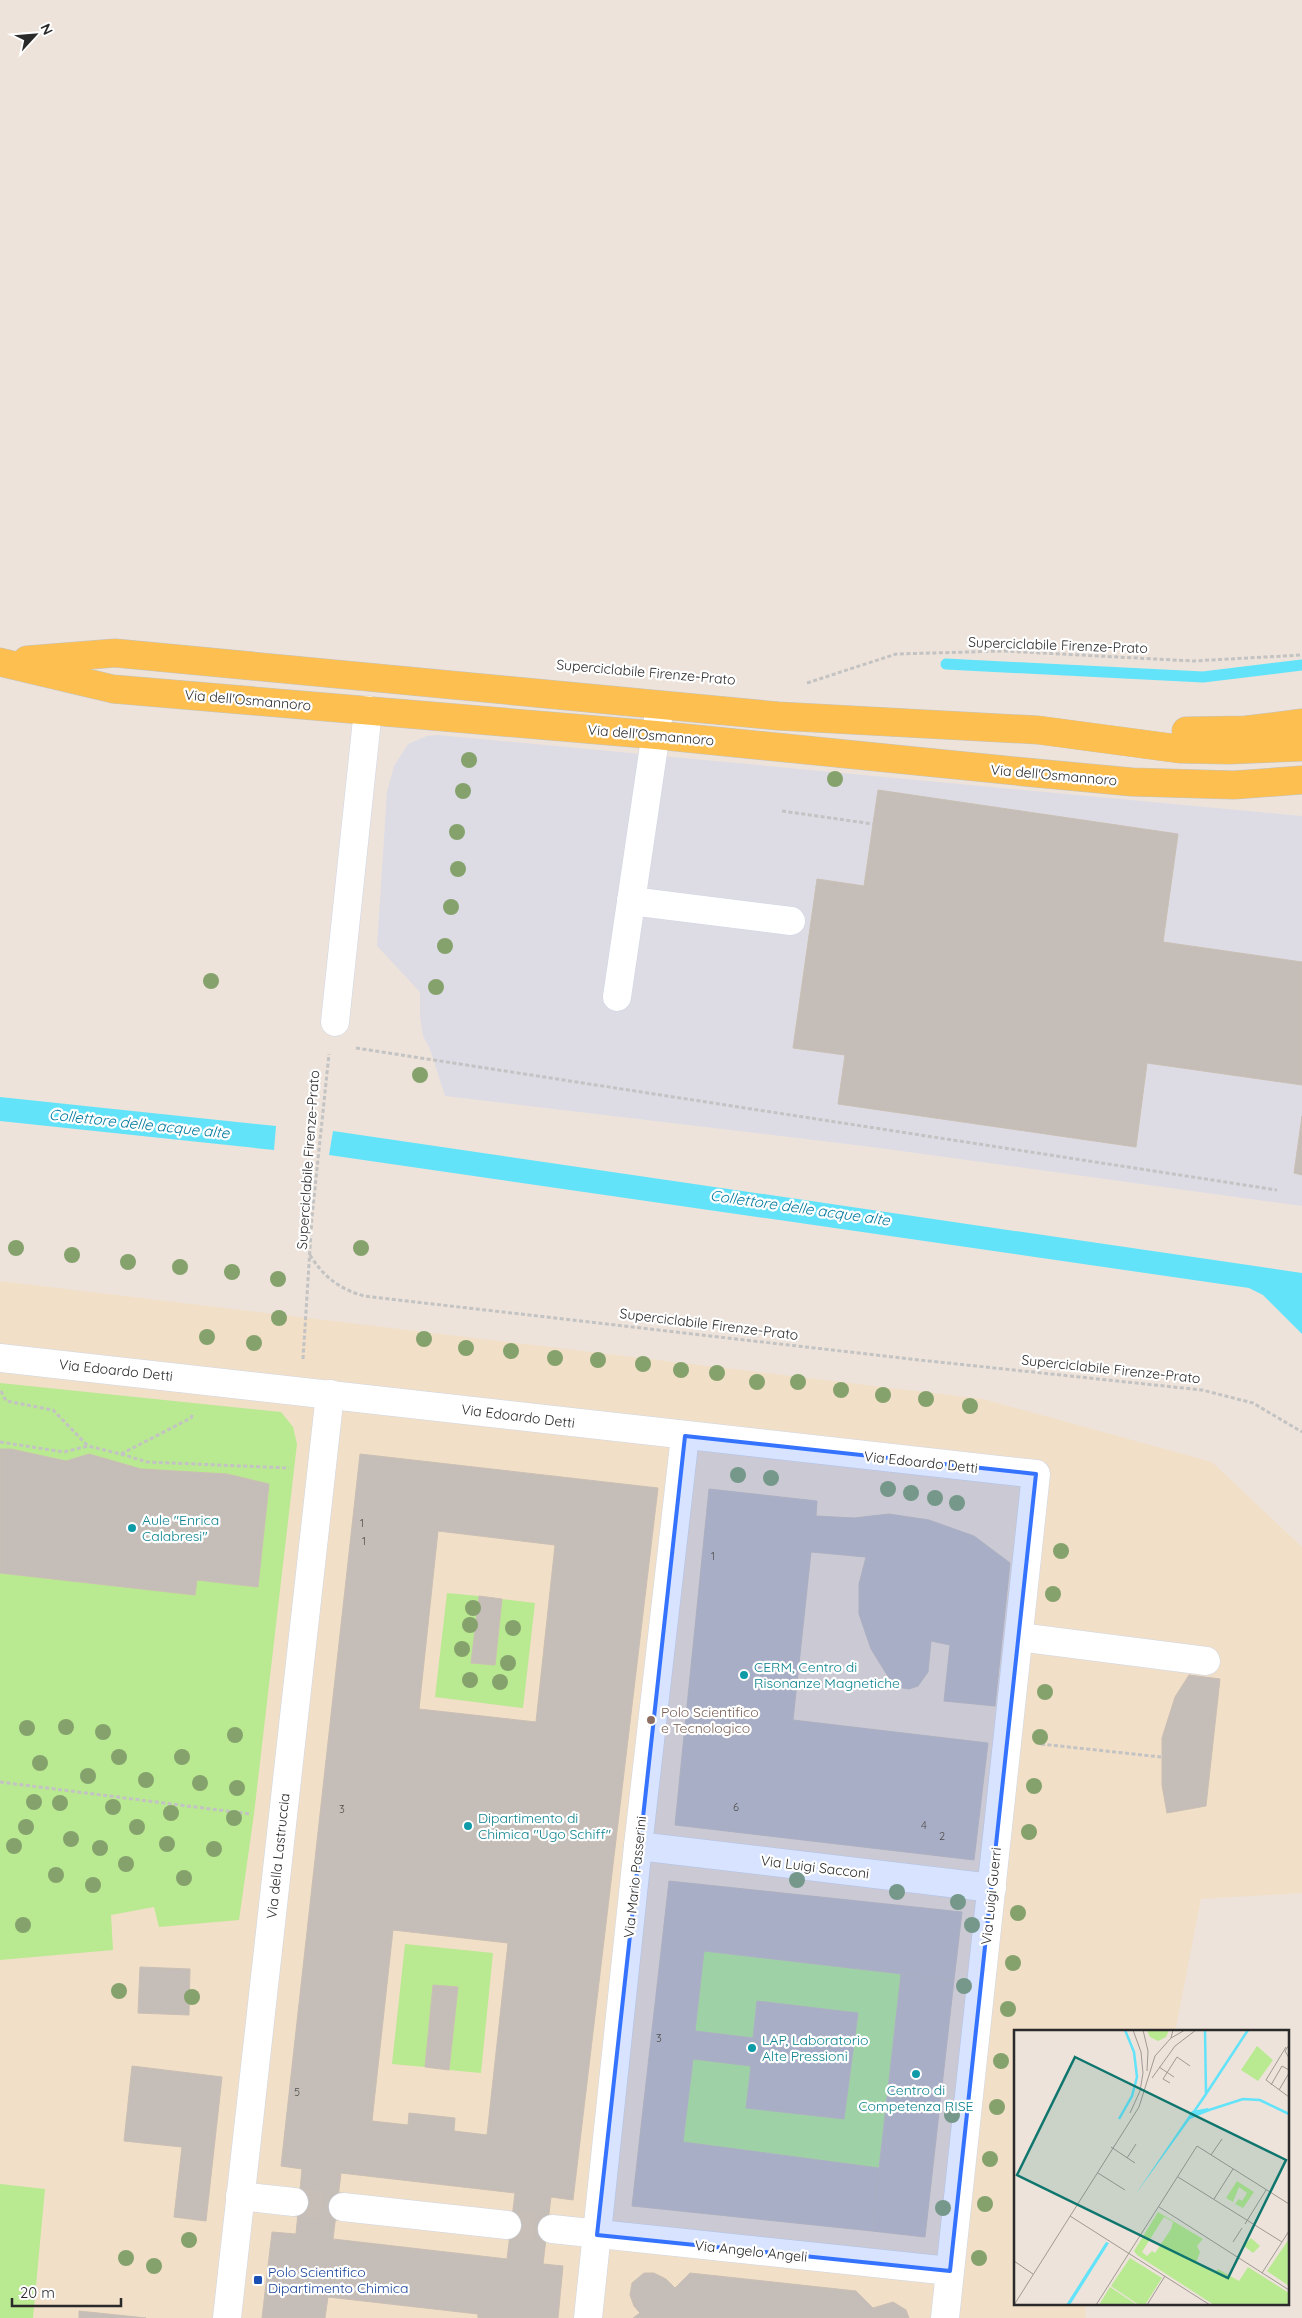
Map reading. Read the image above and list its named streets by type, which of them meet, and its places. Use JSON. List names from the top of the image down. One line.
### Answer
{"streets":{"main road":["Via dell'Osmannoro"],"street":["Via Edoardo Detti","Via della Lastruccia","Via Luigi Sacconi","Via Mario Passerini","Via Luigi Guerri","Via Angelo Angeli"],"path":["Superciclabile Firenze-Prato"]},"crossings":[["Via Edoardo Detti","Via della Lastruccia"],["Via Edoardo Detti","Via Mario Passerini"],["Via Edoardo Detti","Via Luigi Guerri"],["Via Luigi Sacconi","Via Mario Passerini"],["Via Luigi Sacconi","Via Luigi Guerri"],["Via Mario Passerini","Via Angelo Angeli"],["Via Luigi Guerri","Via Angelo Angeli"]],"water":["Collettore delle acque alte"],"places":{"other":["Aule \"Enrica Calabresi\"","CERM, Centro di Risonanze Magnetiche","Polo Scientifico e Tecnologico","Dipartimento di Chimica \"Ugo Schiff\"","LAP, Laboratorio Alte Pressioni","Centro di Competenza RISE"],"transit":["Polo Scientifico Dipartimento Chimica"]},"house_numbers":["1","1","1","6","3","4","2","3","5"],"scale_bar":"20 m","north":"top right"}
